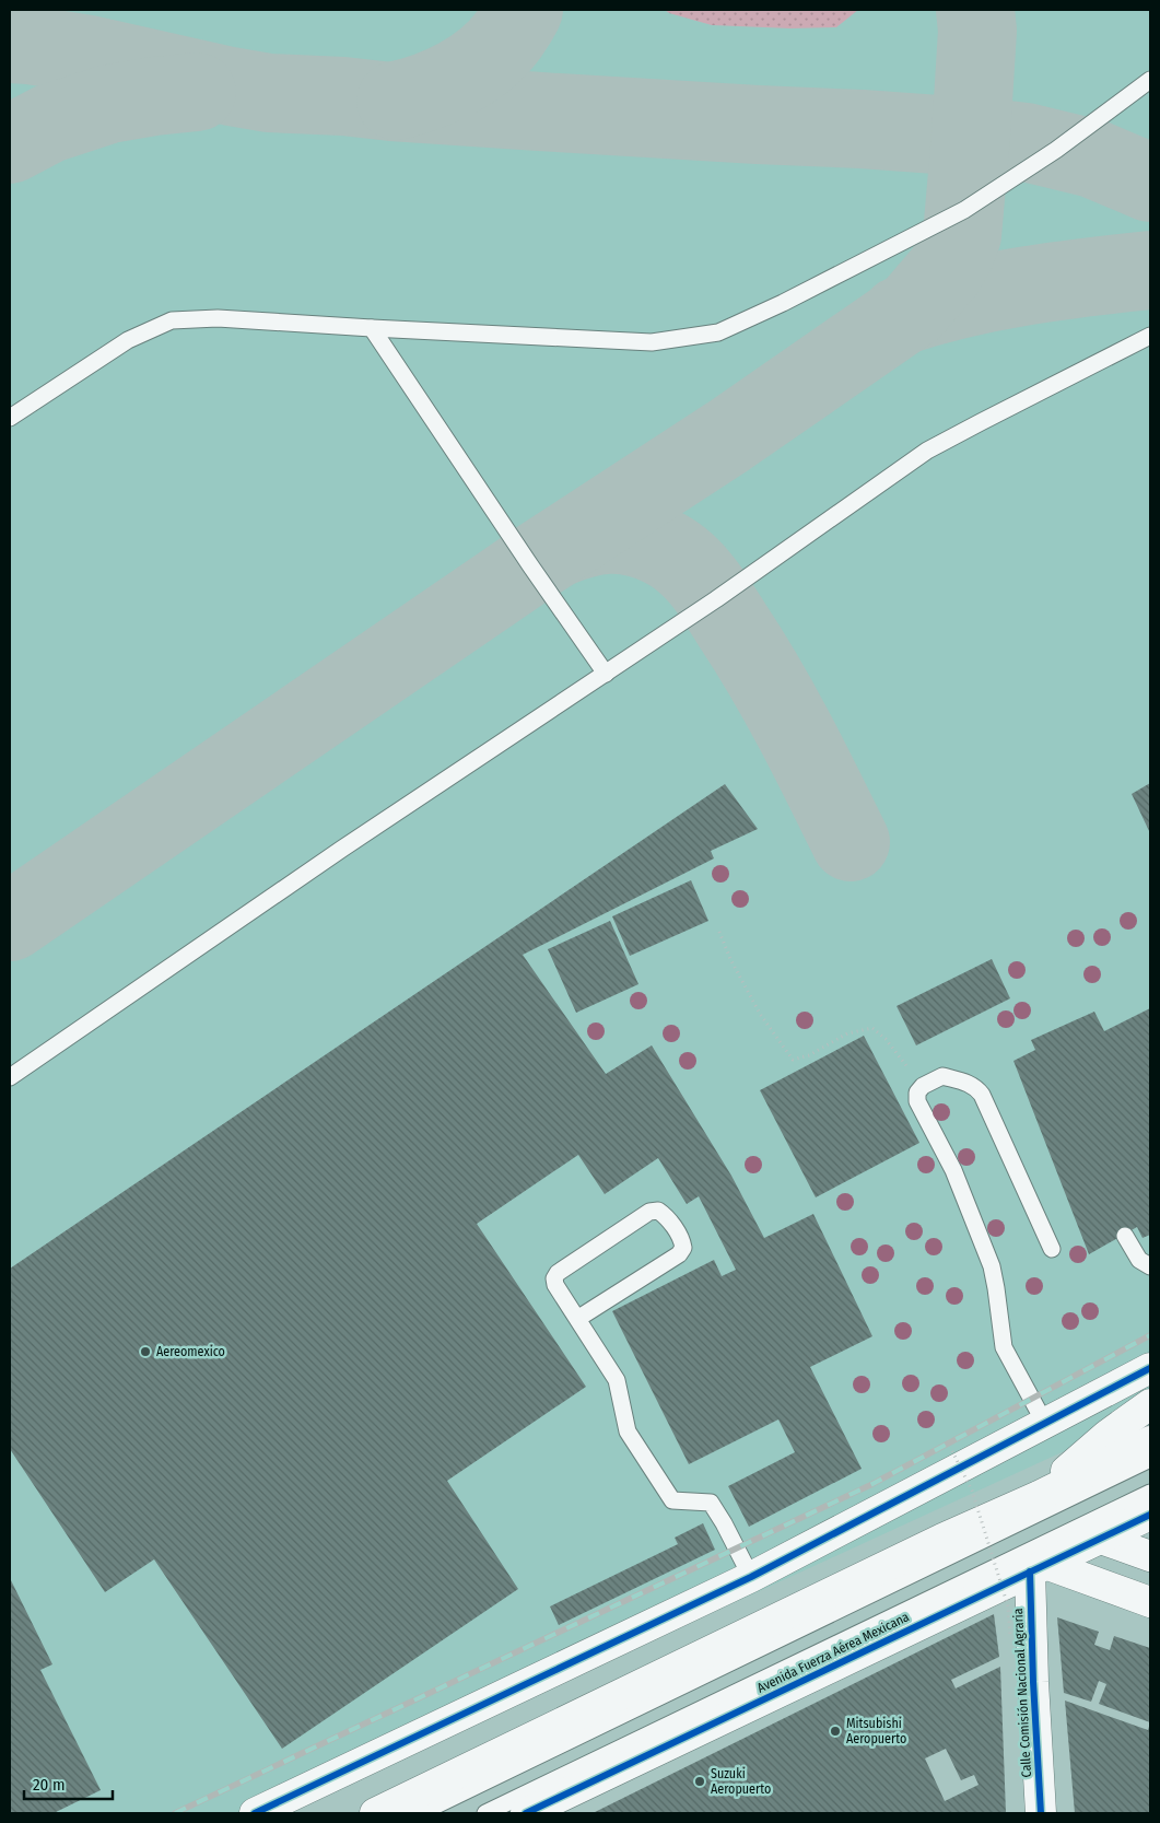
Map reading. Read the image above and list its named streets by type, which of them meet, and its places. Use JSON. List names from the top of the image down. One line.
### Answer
{"streets":{"main road":["Avenida Fuerza Aérea Mexicana","Calle Comisión Nacional Agraria"]},"crossings":[["Avenida Fuerza Aérea Mexicana","Calle Comisión Nacional Agraria"]],"places":["Aereomexico","Mitsubishi Aeropuerto","Suzuki Aeropuerto"],"scale_bar":"20 m"}
